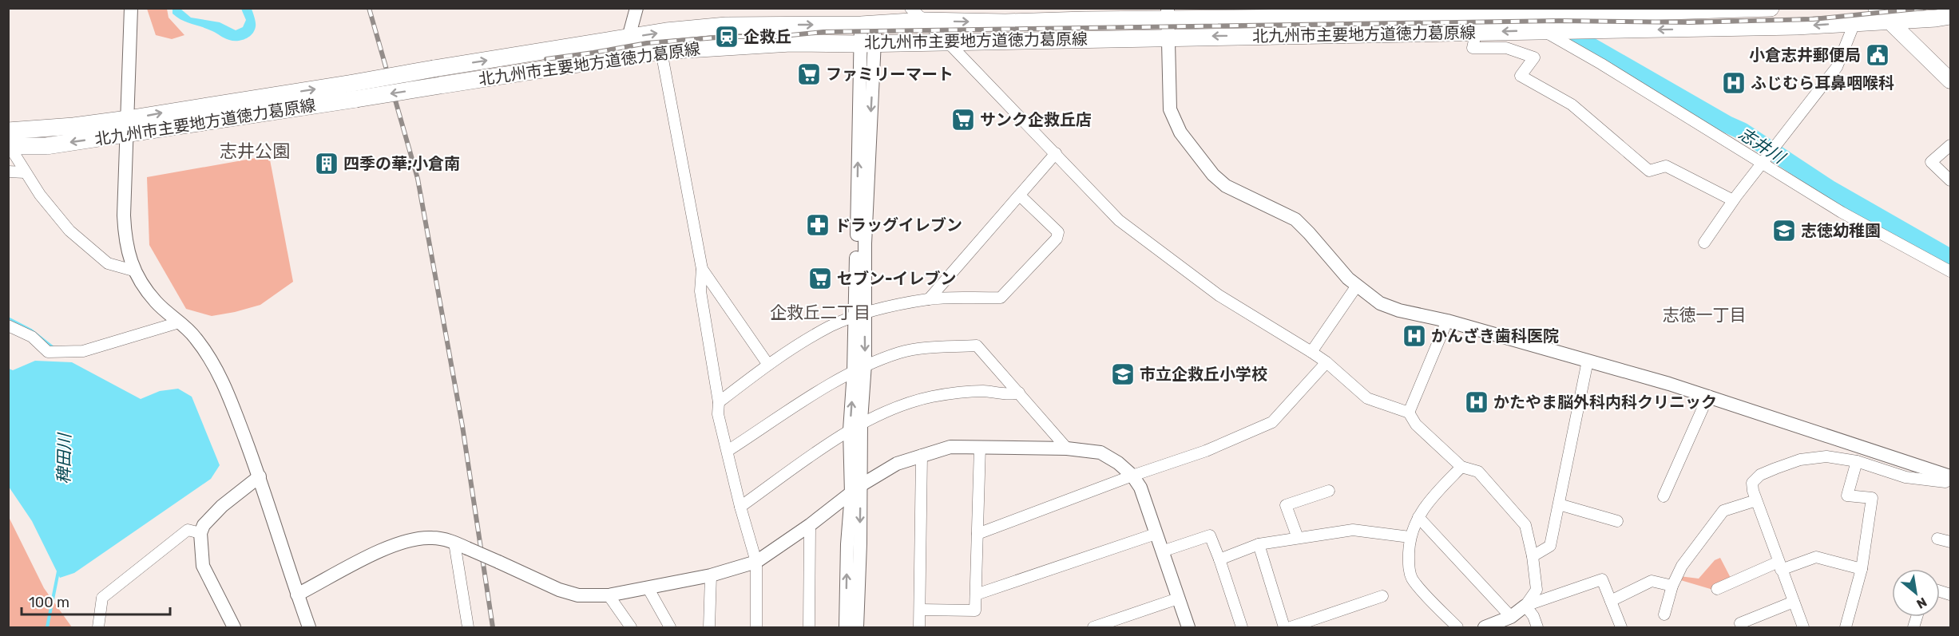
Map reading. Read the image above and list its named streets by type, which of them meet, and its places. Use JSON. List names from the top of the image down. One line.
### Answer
{"streets":{"main road":["北九州市主要地方道徳力葛原線"]},"districts":["志井公園","企救丘二丁目","志徳一丁目"],"water":["志井川","稗田川"],"places":{"station":["企救丘"],"public building":["小倉志井郵便局"],"supermarket":["ファミリーマート","サンク企救丘店","セブン-イレブン"],"hospital":["ふじむら耳鼻咽喉科","かんざき歯科医院","かたやま脳外科内科クリニック"],"building":["四季の華;小倉南"],"pharmacy":["ドラッグイレブン"],"school or university":["志徳幼稚園","市立企救丘小学校"]},"scale_bar":"100 m","north":"bottom right"}
